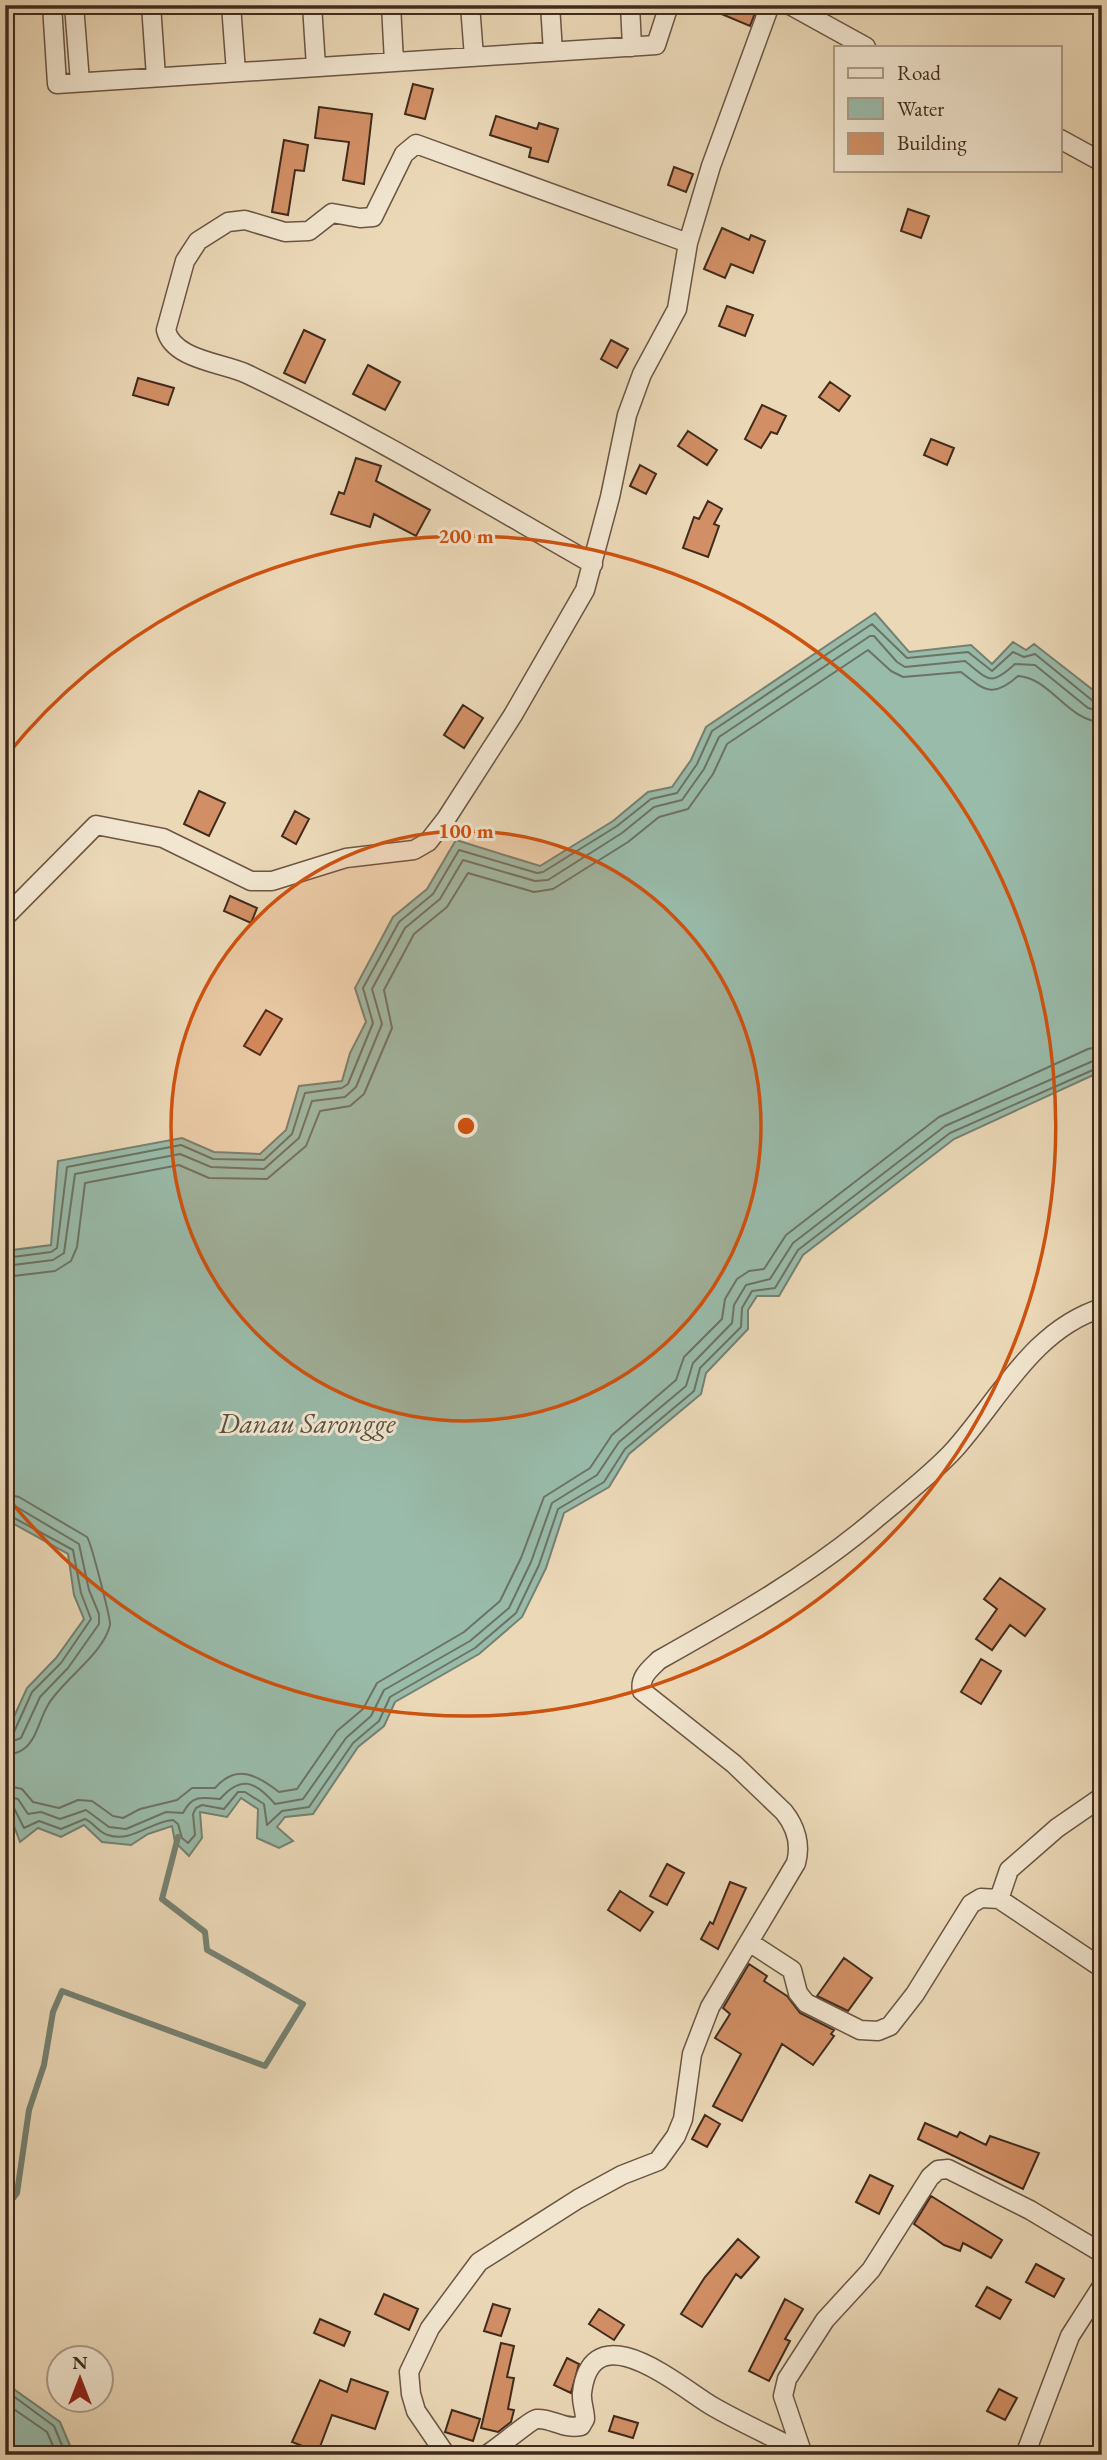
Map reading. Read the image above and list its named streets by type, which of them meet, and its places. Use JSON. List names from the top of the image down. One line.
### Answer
{"water":["Danau Sarongge"],"legend":["Road","Water","Building"],"north":"top","rings":["200 m","100 m"]}
